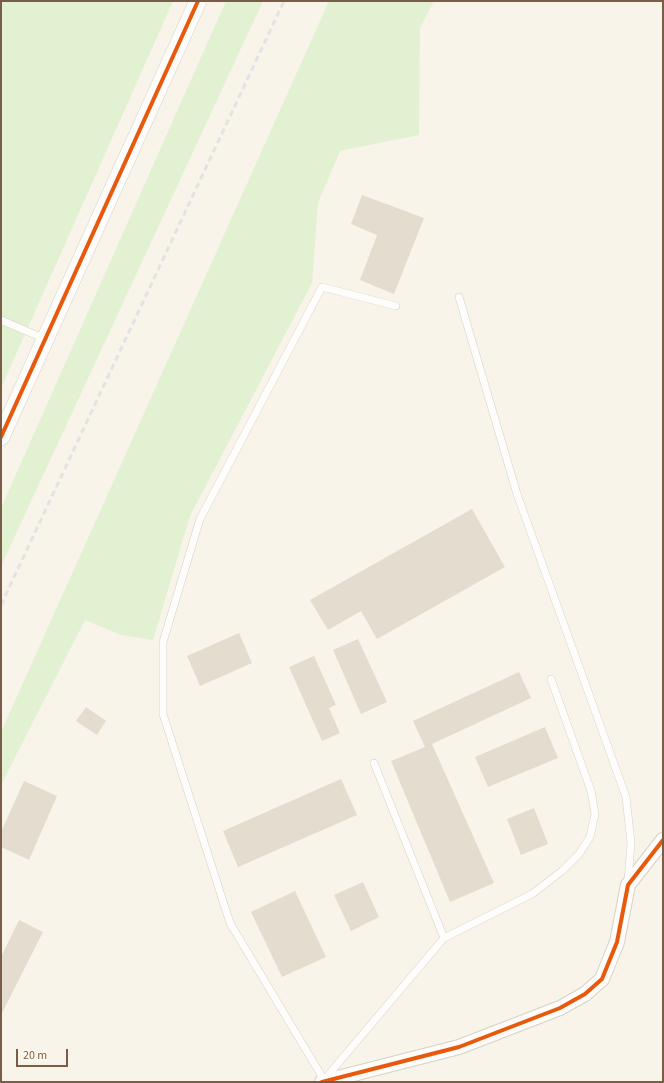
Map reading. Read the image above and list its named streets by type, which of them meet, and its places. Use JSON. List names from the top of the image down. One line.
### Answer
{"scale_bar":"20 m"}
